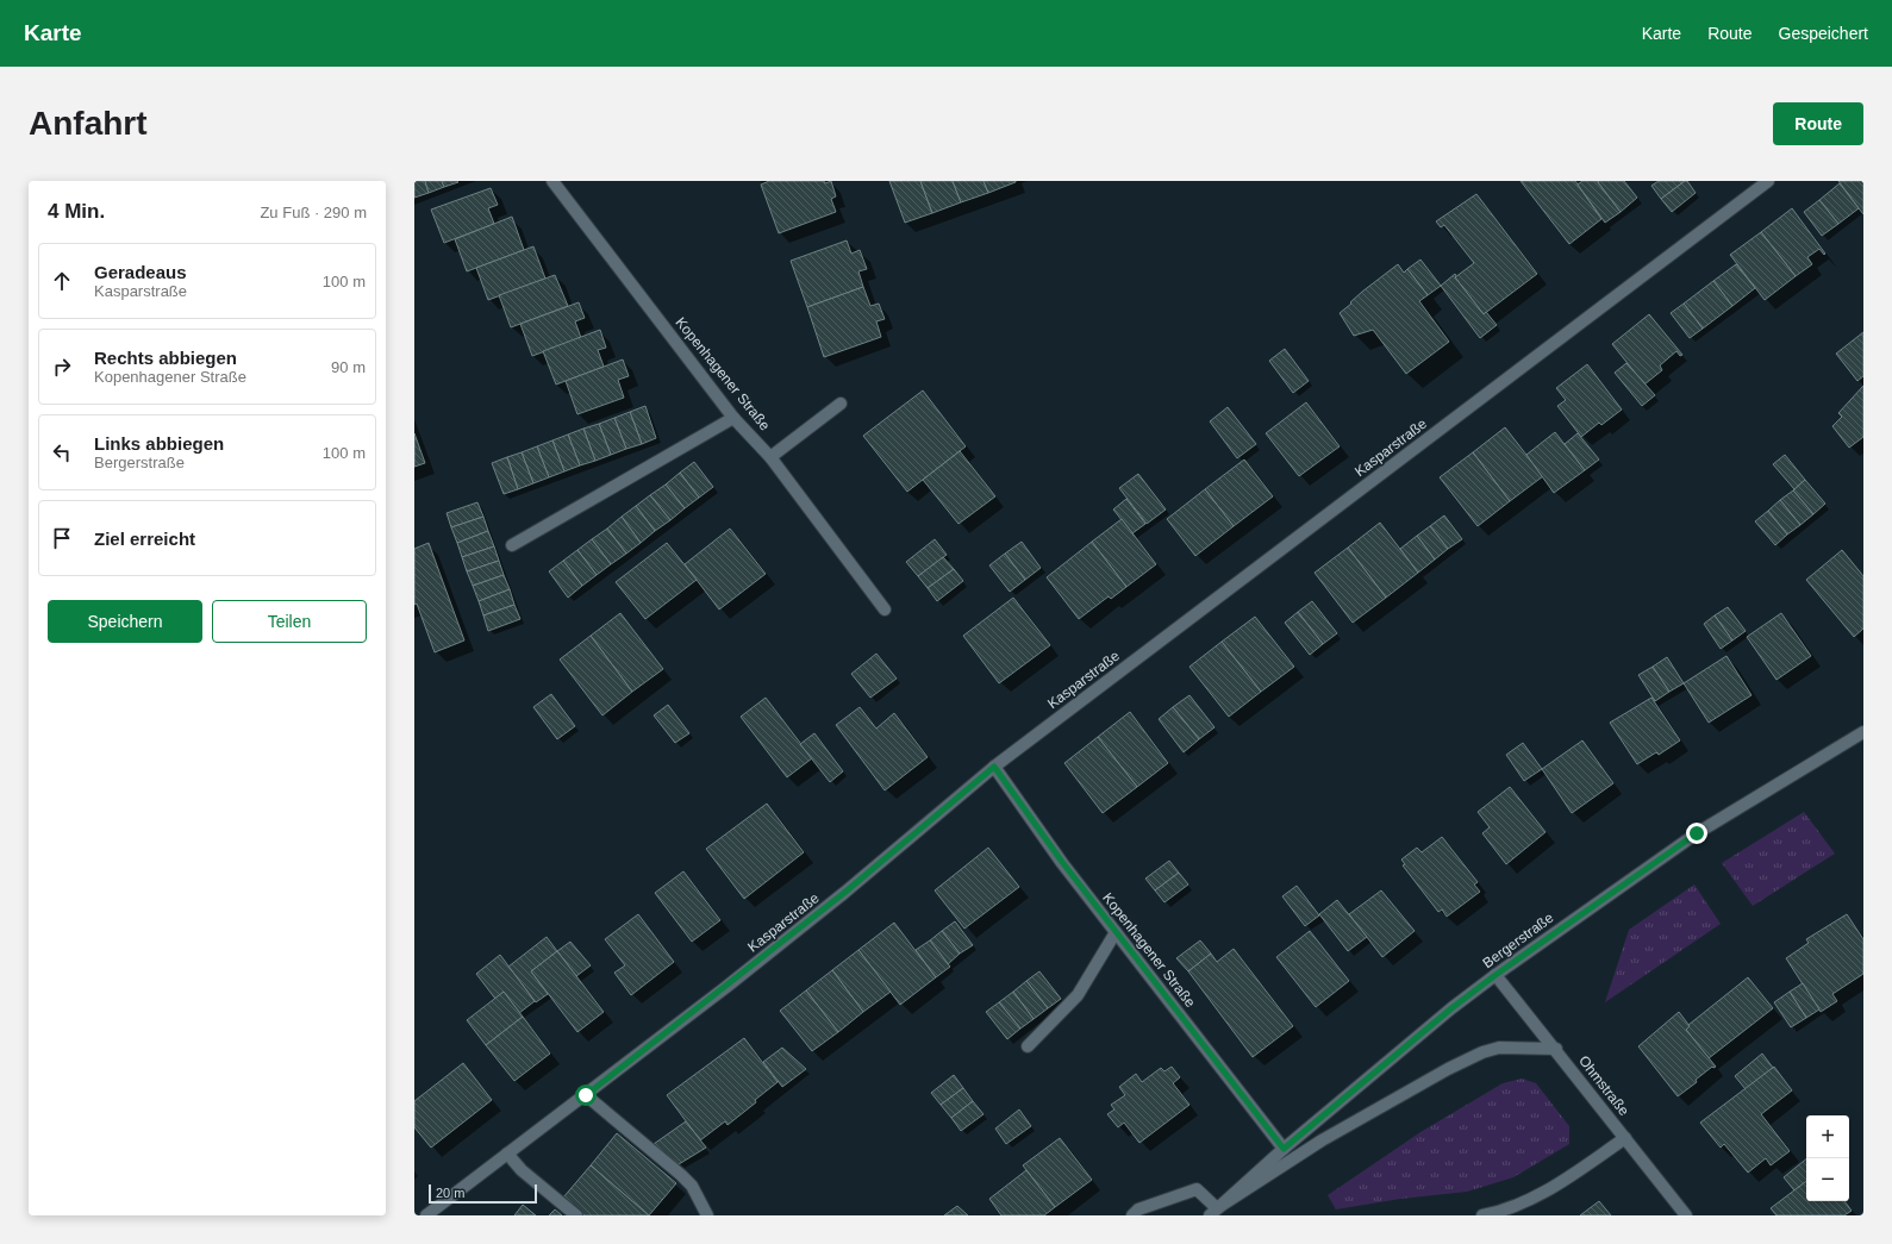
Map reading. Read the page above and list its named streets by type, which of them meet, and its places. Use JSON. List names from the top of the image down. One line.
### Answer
{"streets":{"street":["Kopenhagener Straße","Kasparstraße","Bergerstraße","Ohmstraße"]},"crossings":[["Kopenhagener Straße","Kasparstraße"],["Kopenhagener Straße","Bergerstraße"],["Bergerstraße","Ohmstraße"]],"scale_bar":"20 m","page":{"header":"Karte","nav":["Karte","Route","Gespeichert"],"buttons":["Route",["Speichern","Teilen"]],"title":"Anfahrt","heading":["4 Min.","Zu Fuß · 290 m"],"list":[["Geradeaus","Kasparstraße","100 m"],["Rechts abbiegen","Kopenhagener Straße","90 m"],["Links abbiegen","Bergerstraße","100 m"],"Ziel erreicht"],"map_buttons":["+","−"],"scale":"20 m"}}
